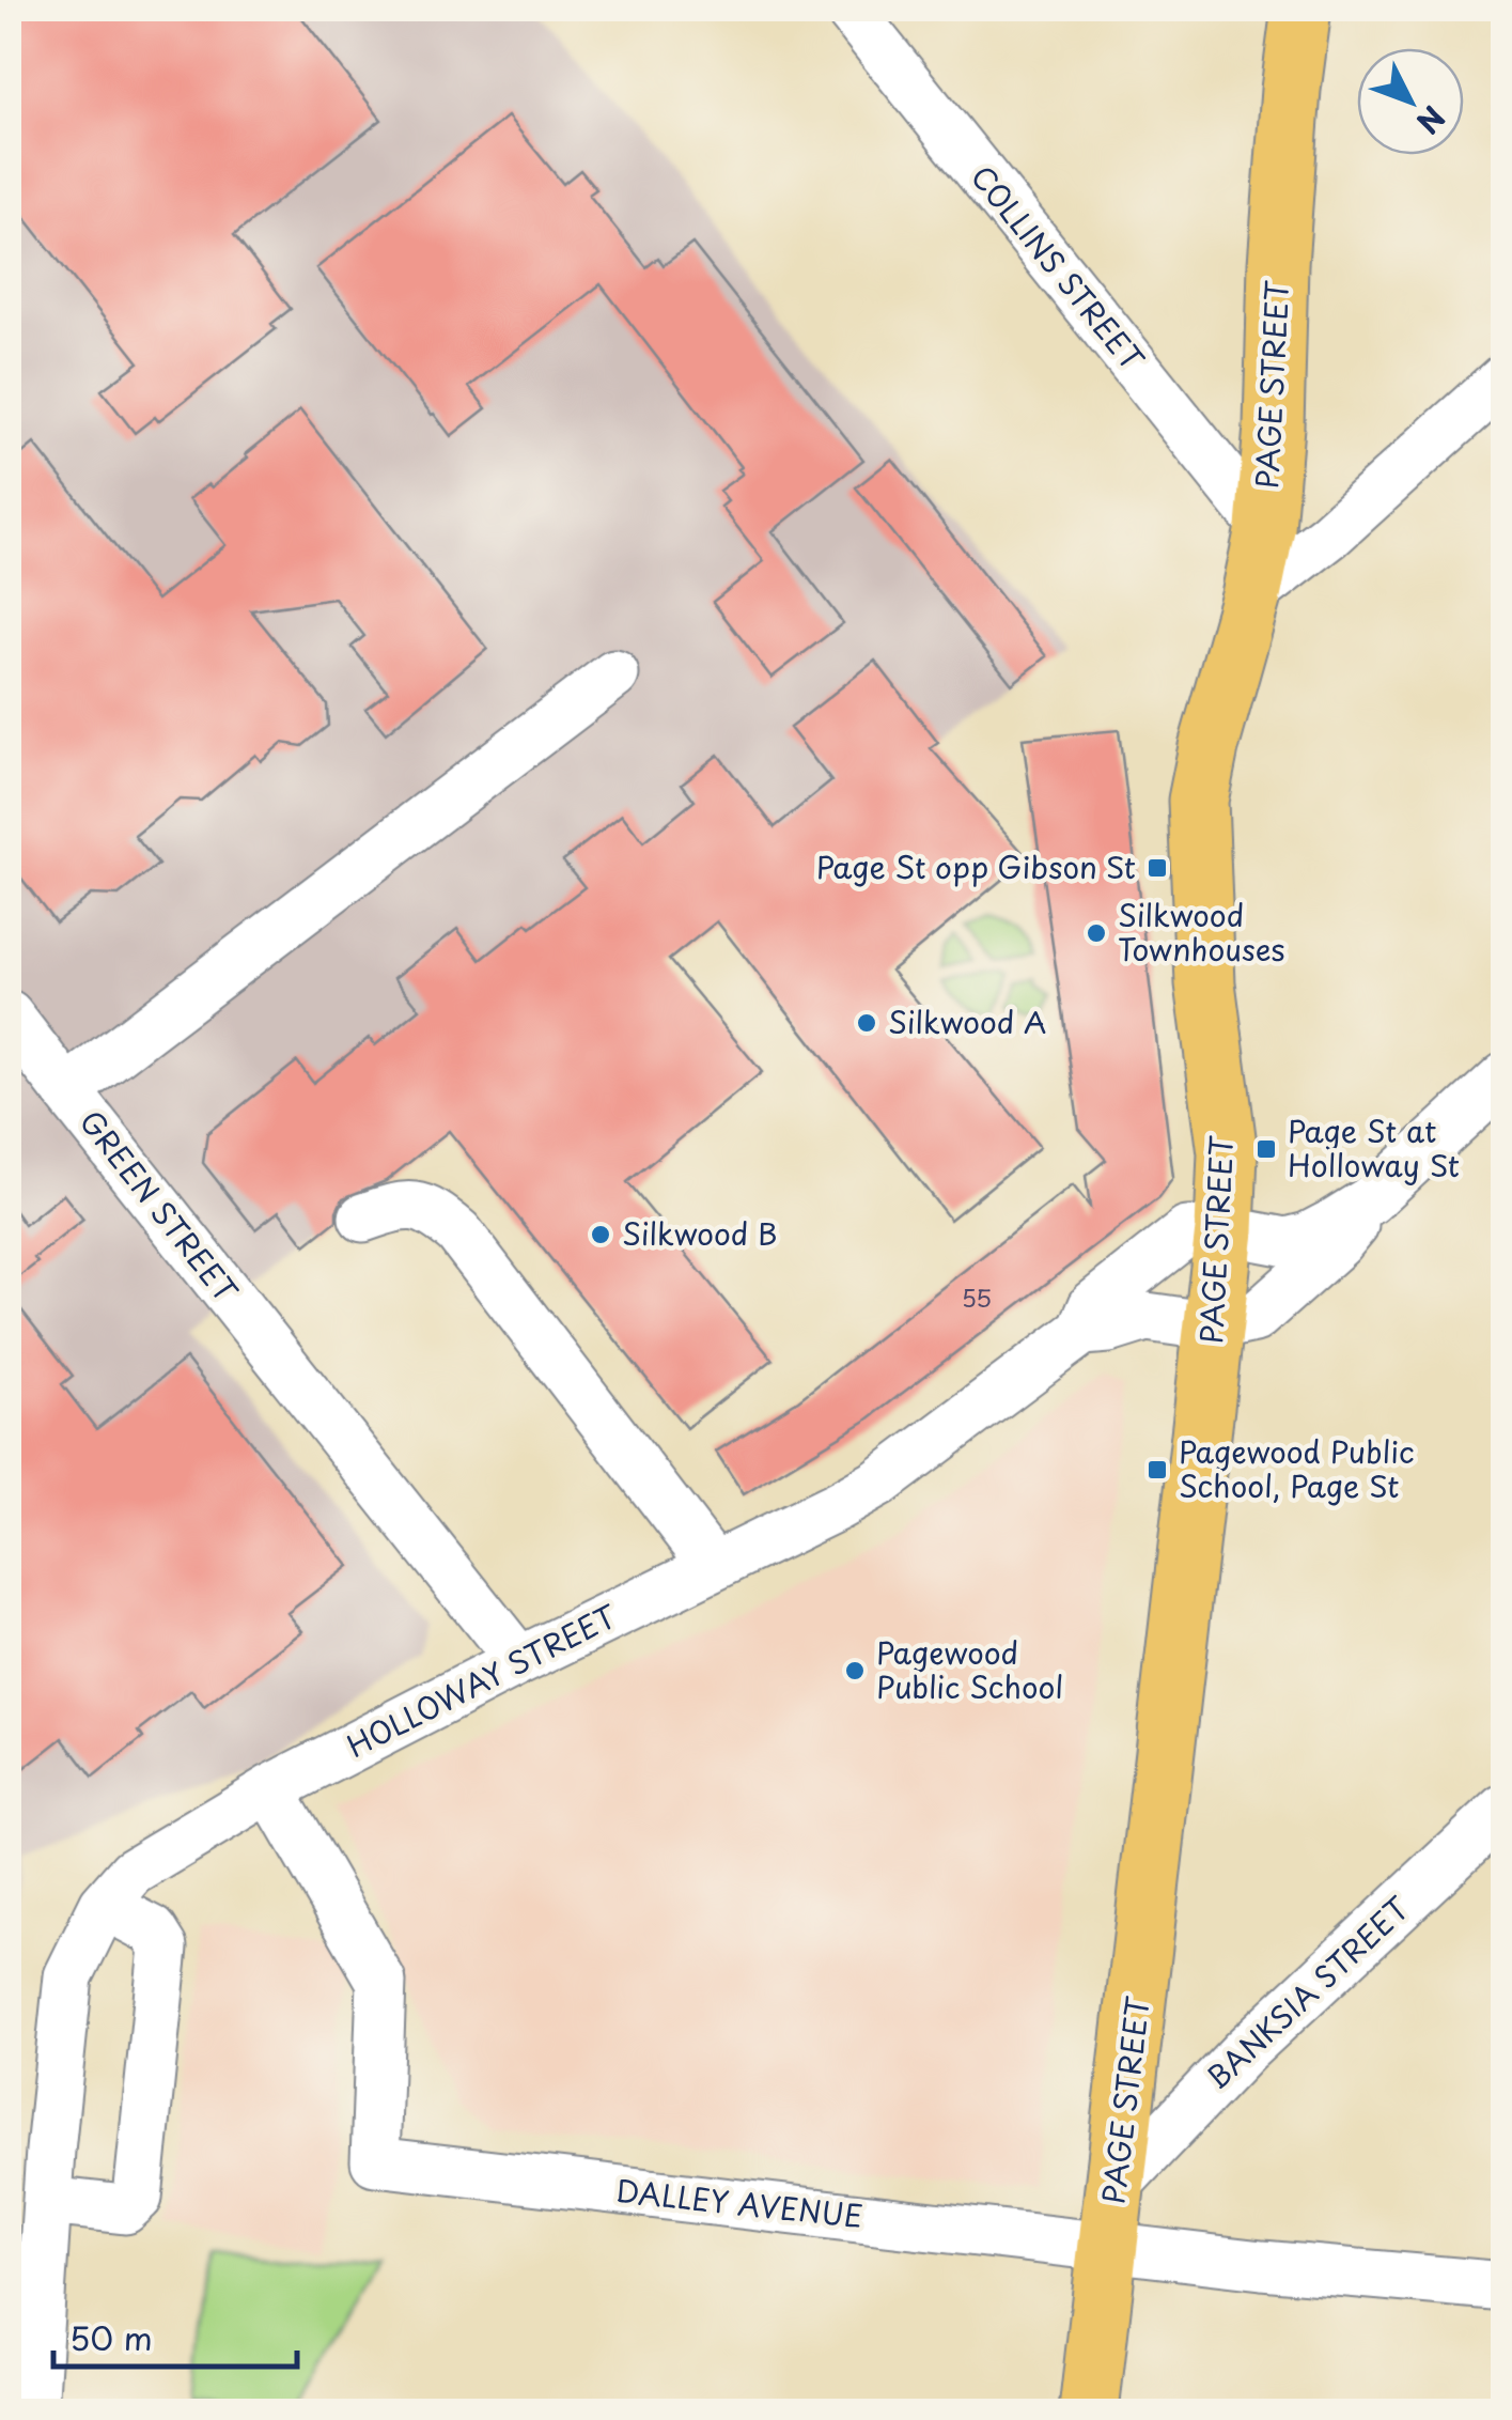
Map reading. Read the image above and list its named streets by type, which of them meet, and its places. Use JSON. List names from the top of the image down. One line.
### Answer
{"streets":{"main road":["PAGE STREET"],"street":["COLLINS STREET","GREEN STREET","HOLLOWAY STREET","BANKSIA STREET","DALLEY AVENUE"]},"crossings":[["COLLINS STREET","PAGE STREET"],["PAGE STREET","HOLLOWAY STREET"],["PAGE STREET","BANKSIA STREET"],["PAGE STREET","DALLEY AVENUE"],["GREEN STREET","HOLLOWAY STREET"],["HOLLOWAY STREET","DALLEY AVENUE"]],"places":{"transit":["Page St opp Gibson St","Page St at Holloway St","Pagewood Public School, Page St"],"other":["Silkwood Townhouses","Silkwood A","Silkwood B","Pagewood Public School"]},"house_numbers":["55"],"scale_bar":"50 m","north":"bottom right"}
